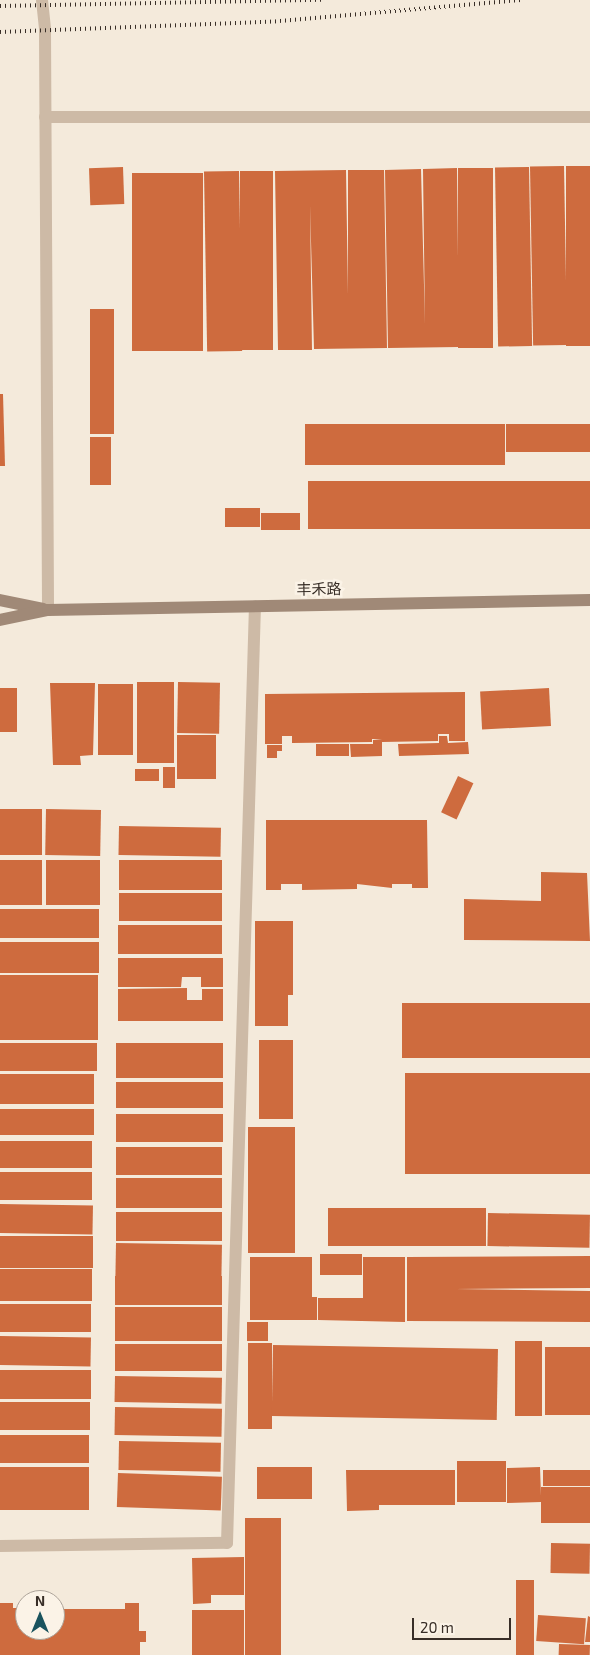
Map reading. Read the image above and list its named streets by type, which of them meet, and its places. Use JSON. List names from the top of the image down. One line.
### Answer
{"streets":{"main road":["丰禾路"]},"scale_bar":"20 m","north":"top"}
